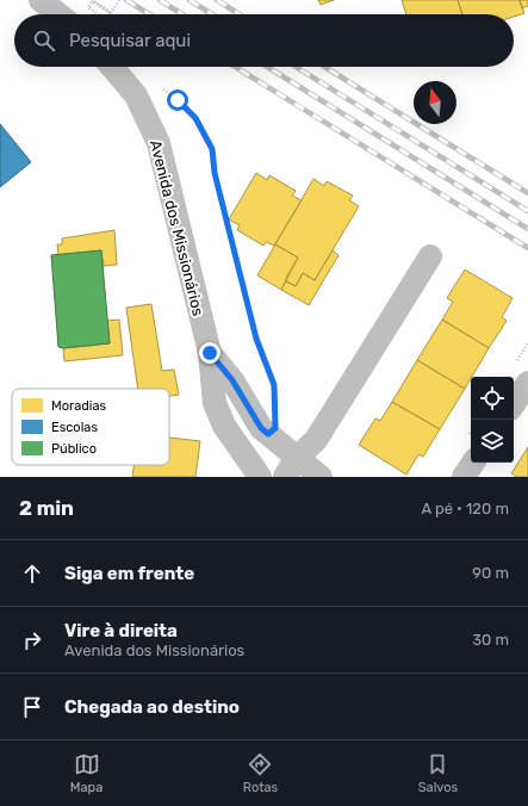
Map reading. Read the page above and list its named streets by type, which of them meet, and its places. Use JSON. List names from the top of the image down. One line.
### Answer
{"streets":{"street":["Avenida dos Missionários"]},"legend":["Moradias","Escolas","Público"],"north":"top","page":{"search":"Pesquisar aqui","heading":["2 min","A pé · 120 m"],"list":[["Siga em frente","90 m"],["Vire à direita","Avenida dos Missionários","30 m"],"Chegada ao destino"],"nav":["Mapa","Rotas","Salvos"]}}
